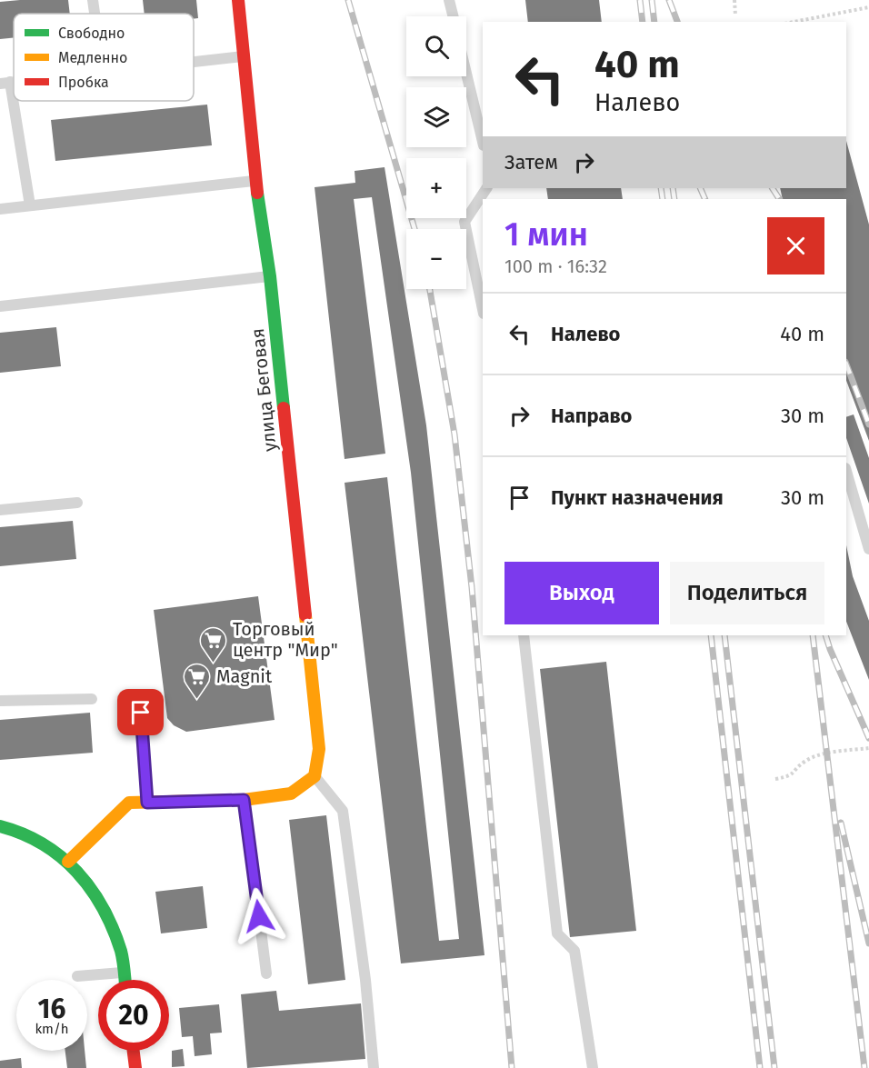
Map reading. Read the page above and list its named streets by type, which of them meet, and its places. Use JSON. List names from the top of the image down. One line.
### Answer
{"streets":{"street":["улица Беговая"]},"places":{"supermarket":["Торговый центр \"Мир\"","Magnit"]},"legend":["Свободно","Медленно","Пробка"],"page":{"map_buttons":["+","−"],"turn":["40 m","Налево"],"then":"Затем","heading":["1 мин","100 m · 16:32"],"list":[{"name":"Налево","value":"40 m"},{"name":"Направо","value":"30 m"},{"name":"Пункт назначения","value":"30 m"}],"buttons":["Выход","Поделиться"],"speed":"16 km/h","limit":"20"}}
